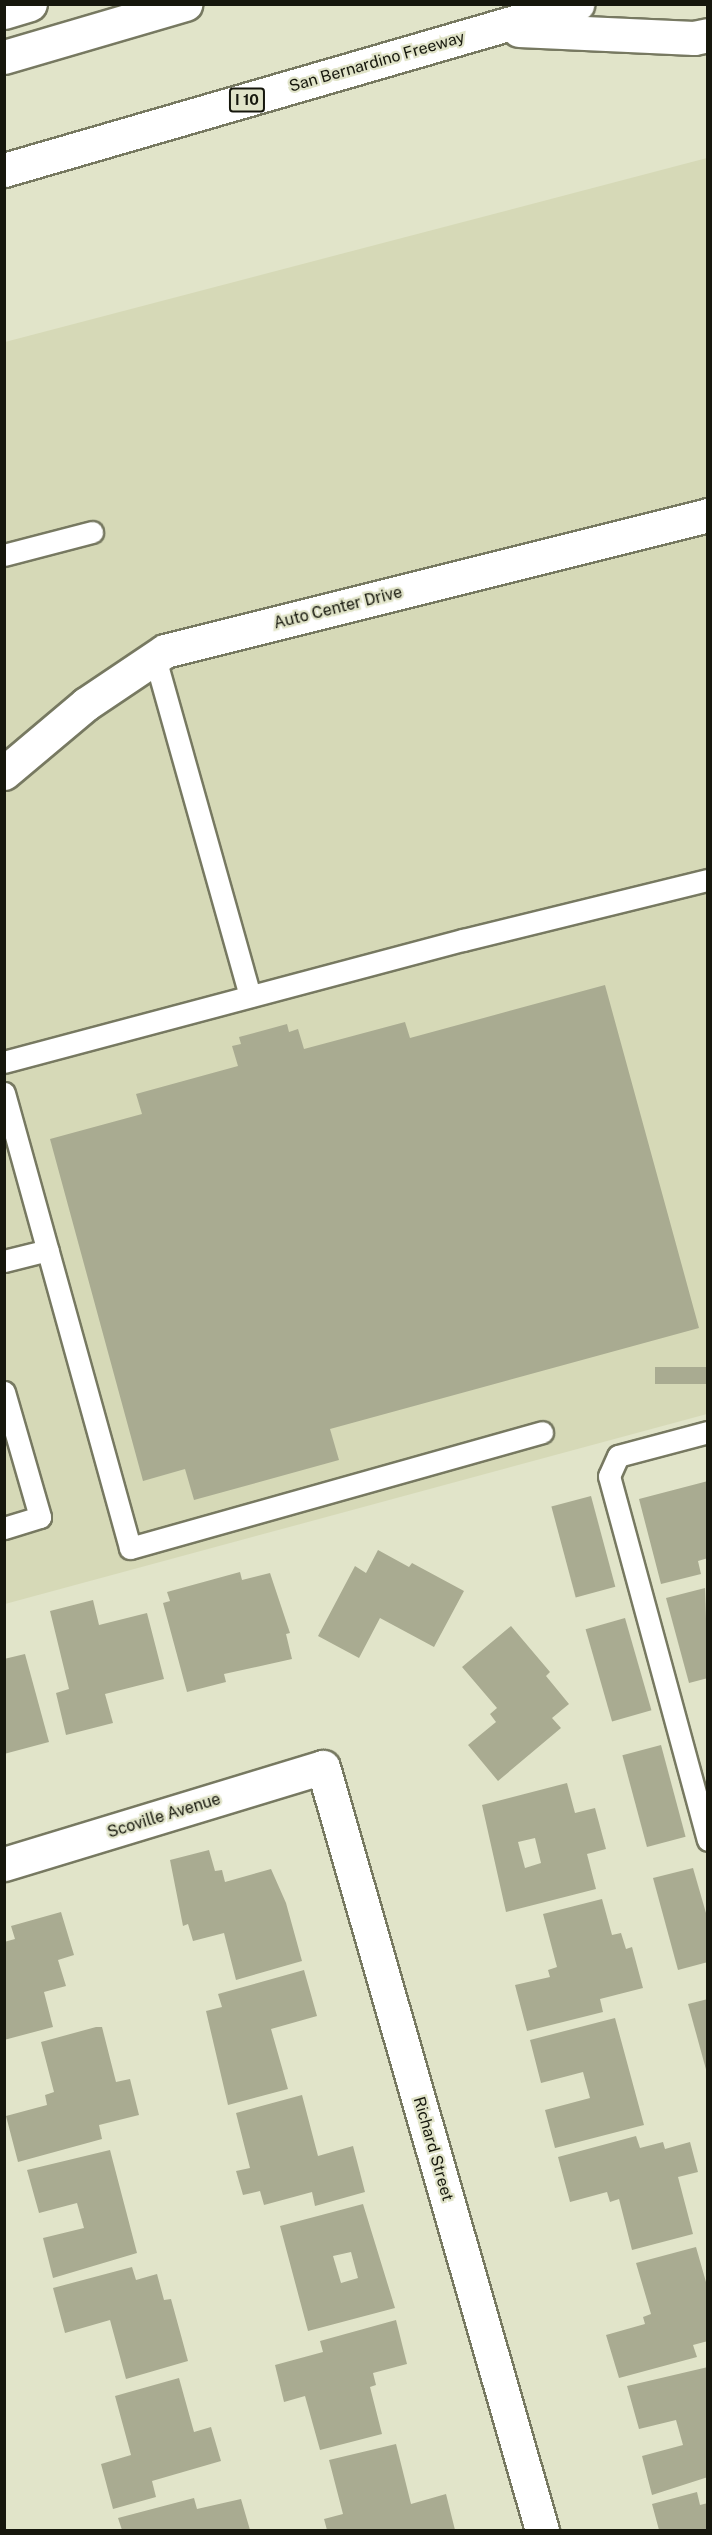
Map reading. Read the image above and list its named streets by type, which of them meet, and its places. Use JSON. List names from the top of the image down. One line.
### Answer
{"streets":{"main road":["San Bernardino Freeway","I 10","Auto Center Drive","Scoville Avenue","Richard Street"]},"crossings":[["Scoville Avenue","Richard Street"]]}
